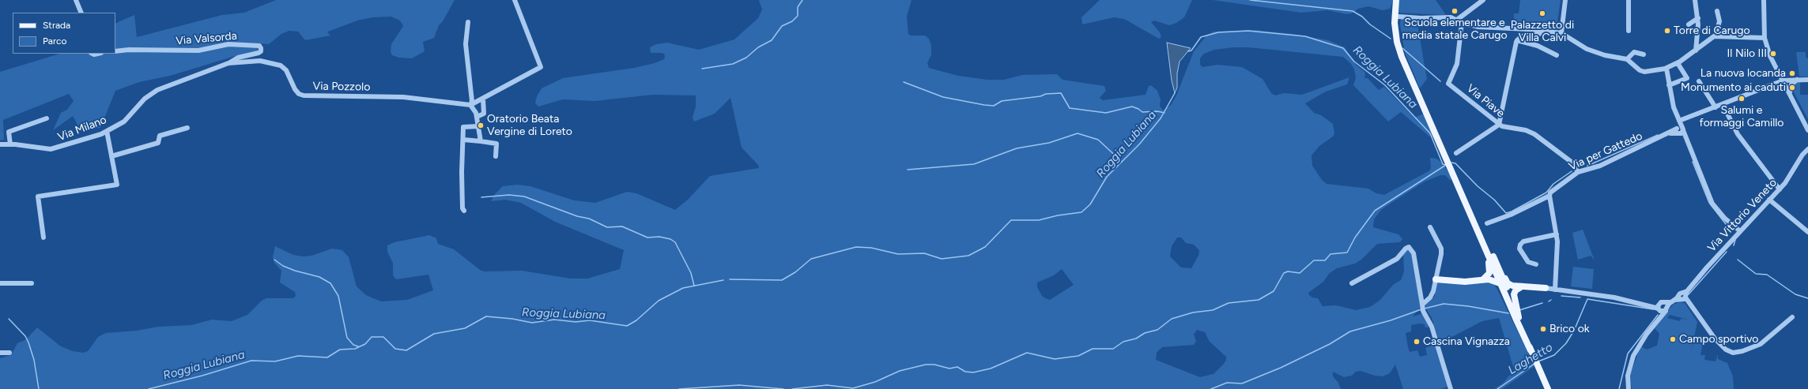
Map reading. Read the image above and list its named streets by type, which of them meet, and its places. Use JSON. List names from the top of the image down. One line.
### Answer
{"streets":{"street":["Via Valsorda","Via Pozzolo","Via Piave","Via Milano","Via per Gattedo","Via Vittorio Veneto"]},"crossings":[["Via Valsorda","Via Pozzolo"],["Via Valsorda","Via Milano"],["Via Pozzolo","Via Milano"],["Via Piave","Via per Gattedo"]],"water":["Roggia Lubiana","Laghetto"],"places":["Scuola elementare e media statale Carugo","Palazzetto di Villa Calvi","Torre di Carugo","Il Nilo III","La nuova locanda","Monumento ai caduti","Salumi e formaggi Camillo","Oratorio Beata Vergine di Loreto","Brico ok","Campo sportivo","Cascina Vignazza"],"legend":["Strada","Parco"]}
